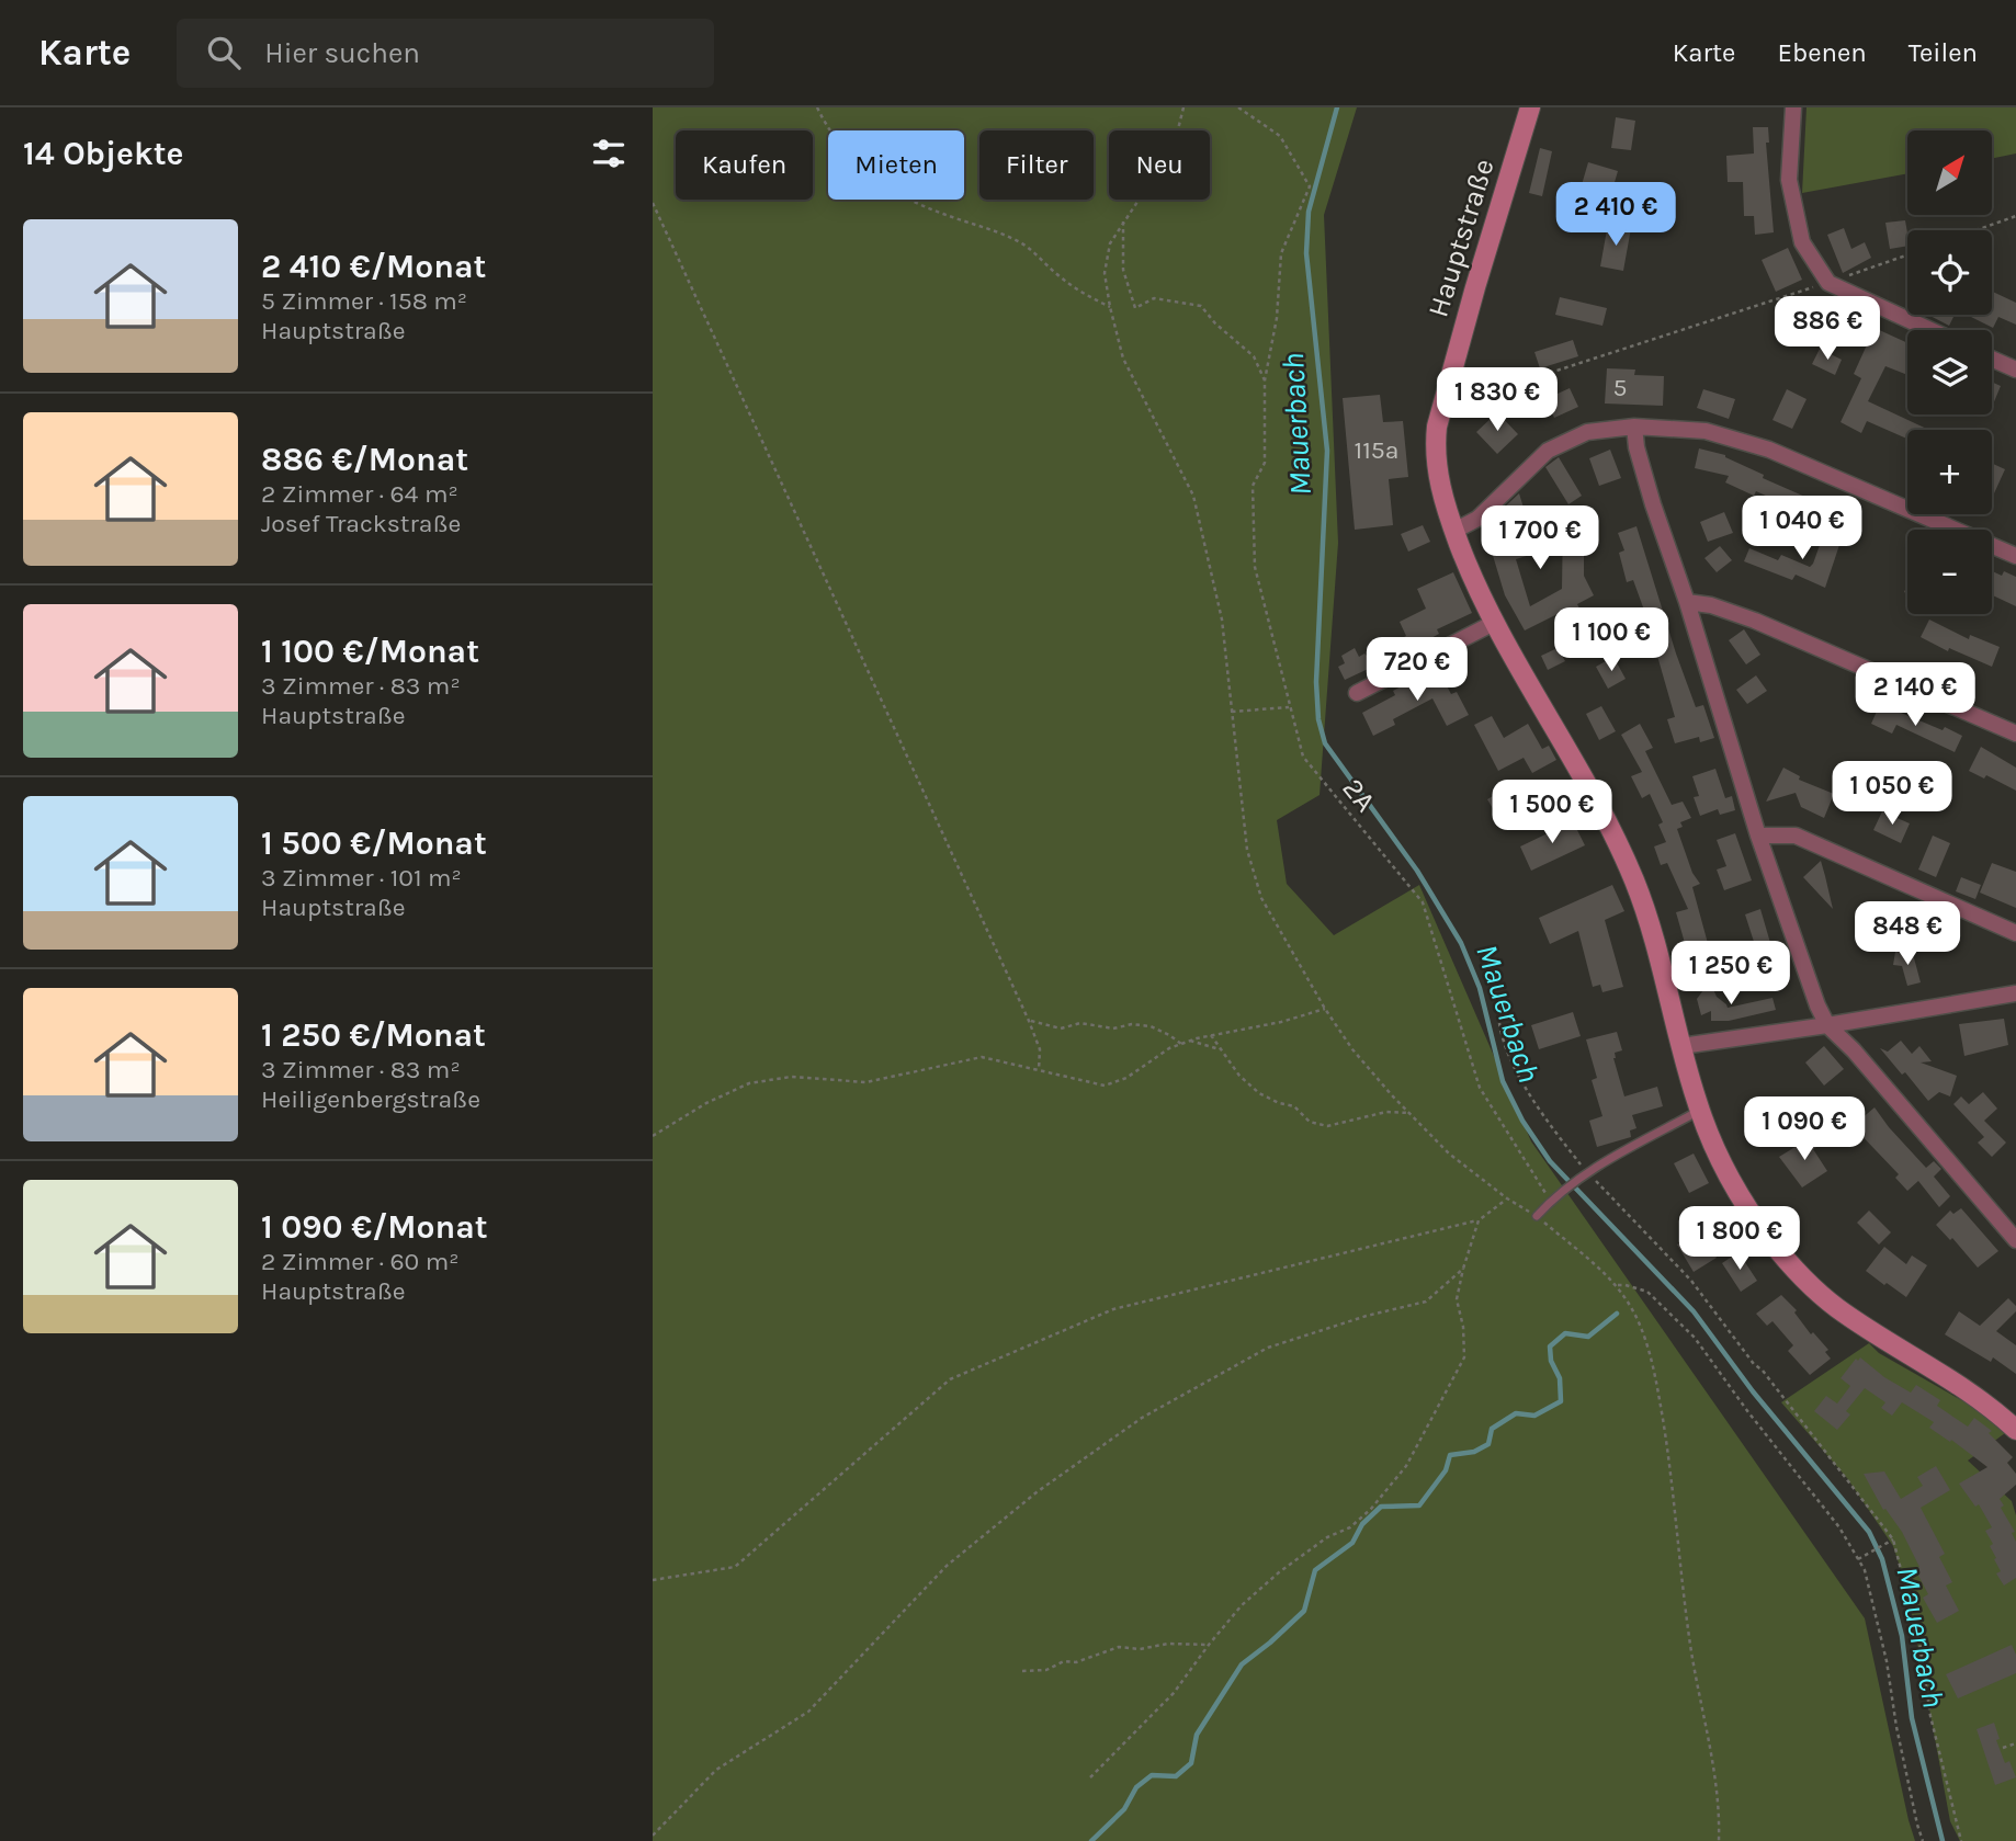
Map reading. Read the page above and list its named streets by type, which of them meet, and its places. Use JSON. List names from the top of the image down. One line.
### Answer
{"streets":{"main road":["Hauptstraße"],"path":["2A"]},"water":["Mauerbach"],"house_numbers":["5","115a"],"north":"top right","page":{"header":"Karte","search":"Hier suchen","nav":["Karte","Ebenen","Teilen"],"heading":"14 Objekte","map_buttons":["+","−"],"chip":["Kaufen","Mieten","Filter","Neu"],"price":["2 410 €","886 €","1 830 €","1 040 €","1 700 €","1 100 €","720 €","2 140 €","1 050 €","1 500 €","848 €","1 250 €","1 090 €","1 800 €"],"list":[{"name":"2 410 €/Monat","note":"5 Zimmer · 158 m² · Hauptstraße"},{"name":"886 €/Monat","note":"2 Zimmer · 64 m² · Josef Trackstraße"},{"name":"1 100 €/Monat","note":"3 Zimmer · 83 m² · Hauptstraße"},{"name":"1 500 €/Monat","note":"3 Zimmer · 101 m² · Hauptstraße"},{"name":"1 250 €/Monat","note":"3 Zimmer · 83 m² · Heiligenbergstraße"},{"name":"1 090 €/Monat","note":"2 Zimmer · 60 m² · Hauptstraße"}]}}
